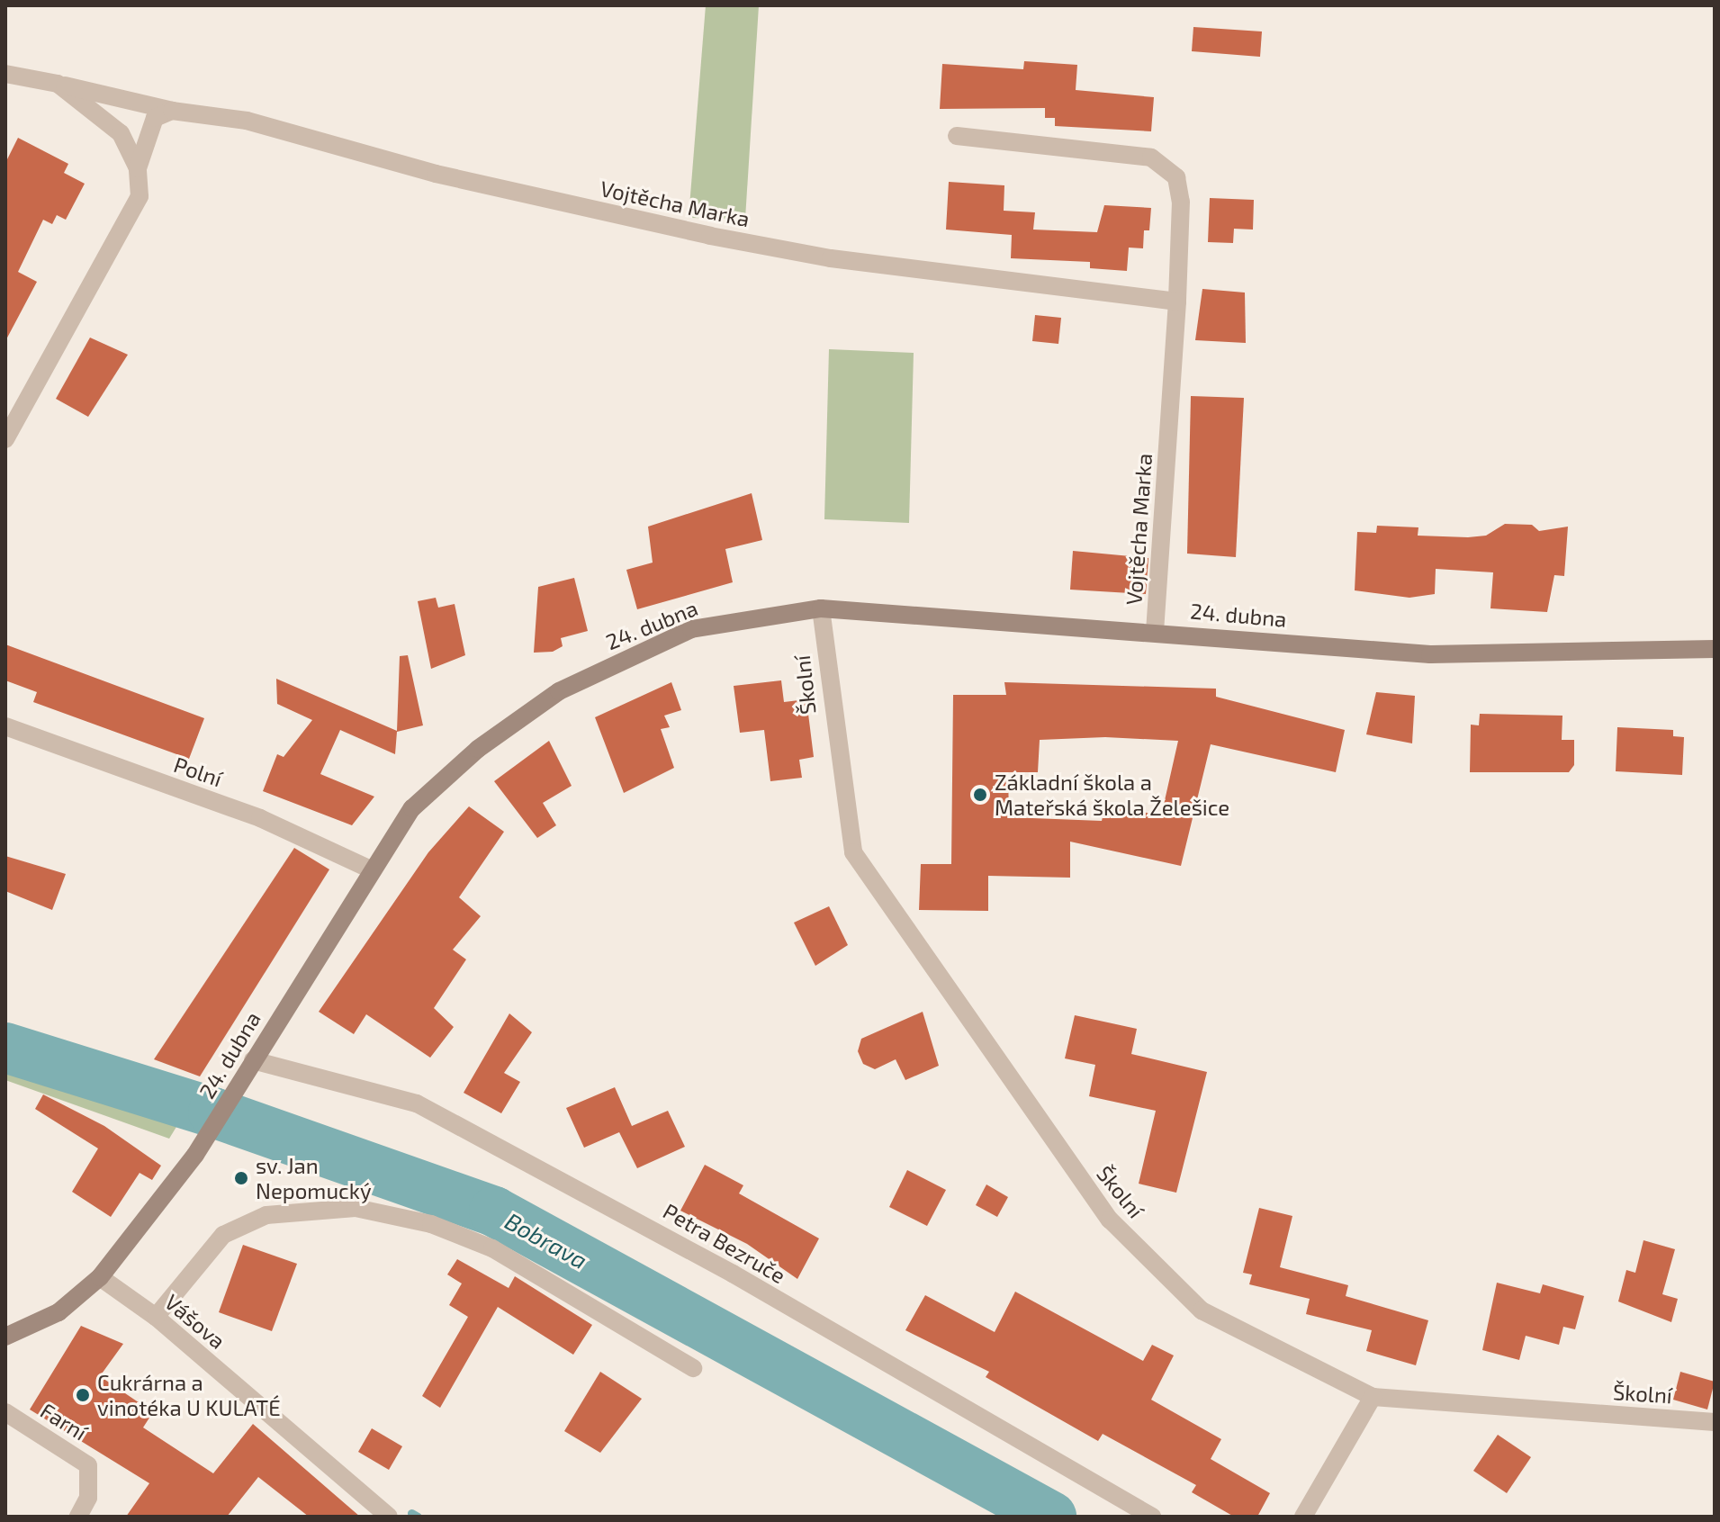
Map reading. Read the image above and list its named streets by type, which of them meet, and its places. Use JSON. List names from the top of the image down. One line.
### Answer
{"streets":{"main road":["24. dubna"],"street":["Vojtěcha Marka","Školní","Polní","Petra Bezruče","Vášova","Farní"]},"crossings":[["Vojtěcha Marka","24. dubna"],["24. dubna","Školní"],["24. dubna","Polní"],["24. dubna","Petra Bezruče"],["24. dubna","Vášova"]],"water":["Bobrava"],"places":["Základní škola a Mateřská škola Želešice","sv. Jan Nepomucký","Cukrárna a vinotéka U KULATÉ"]}
